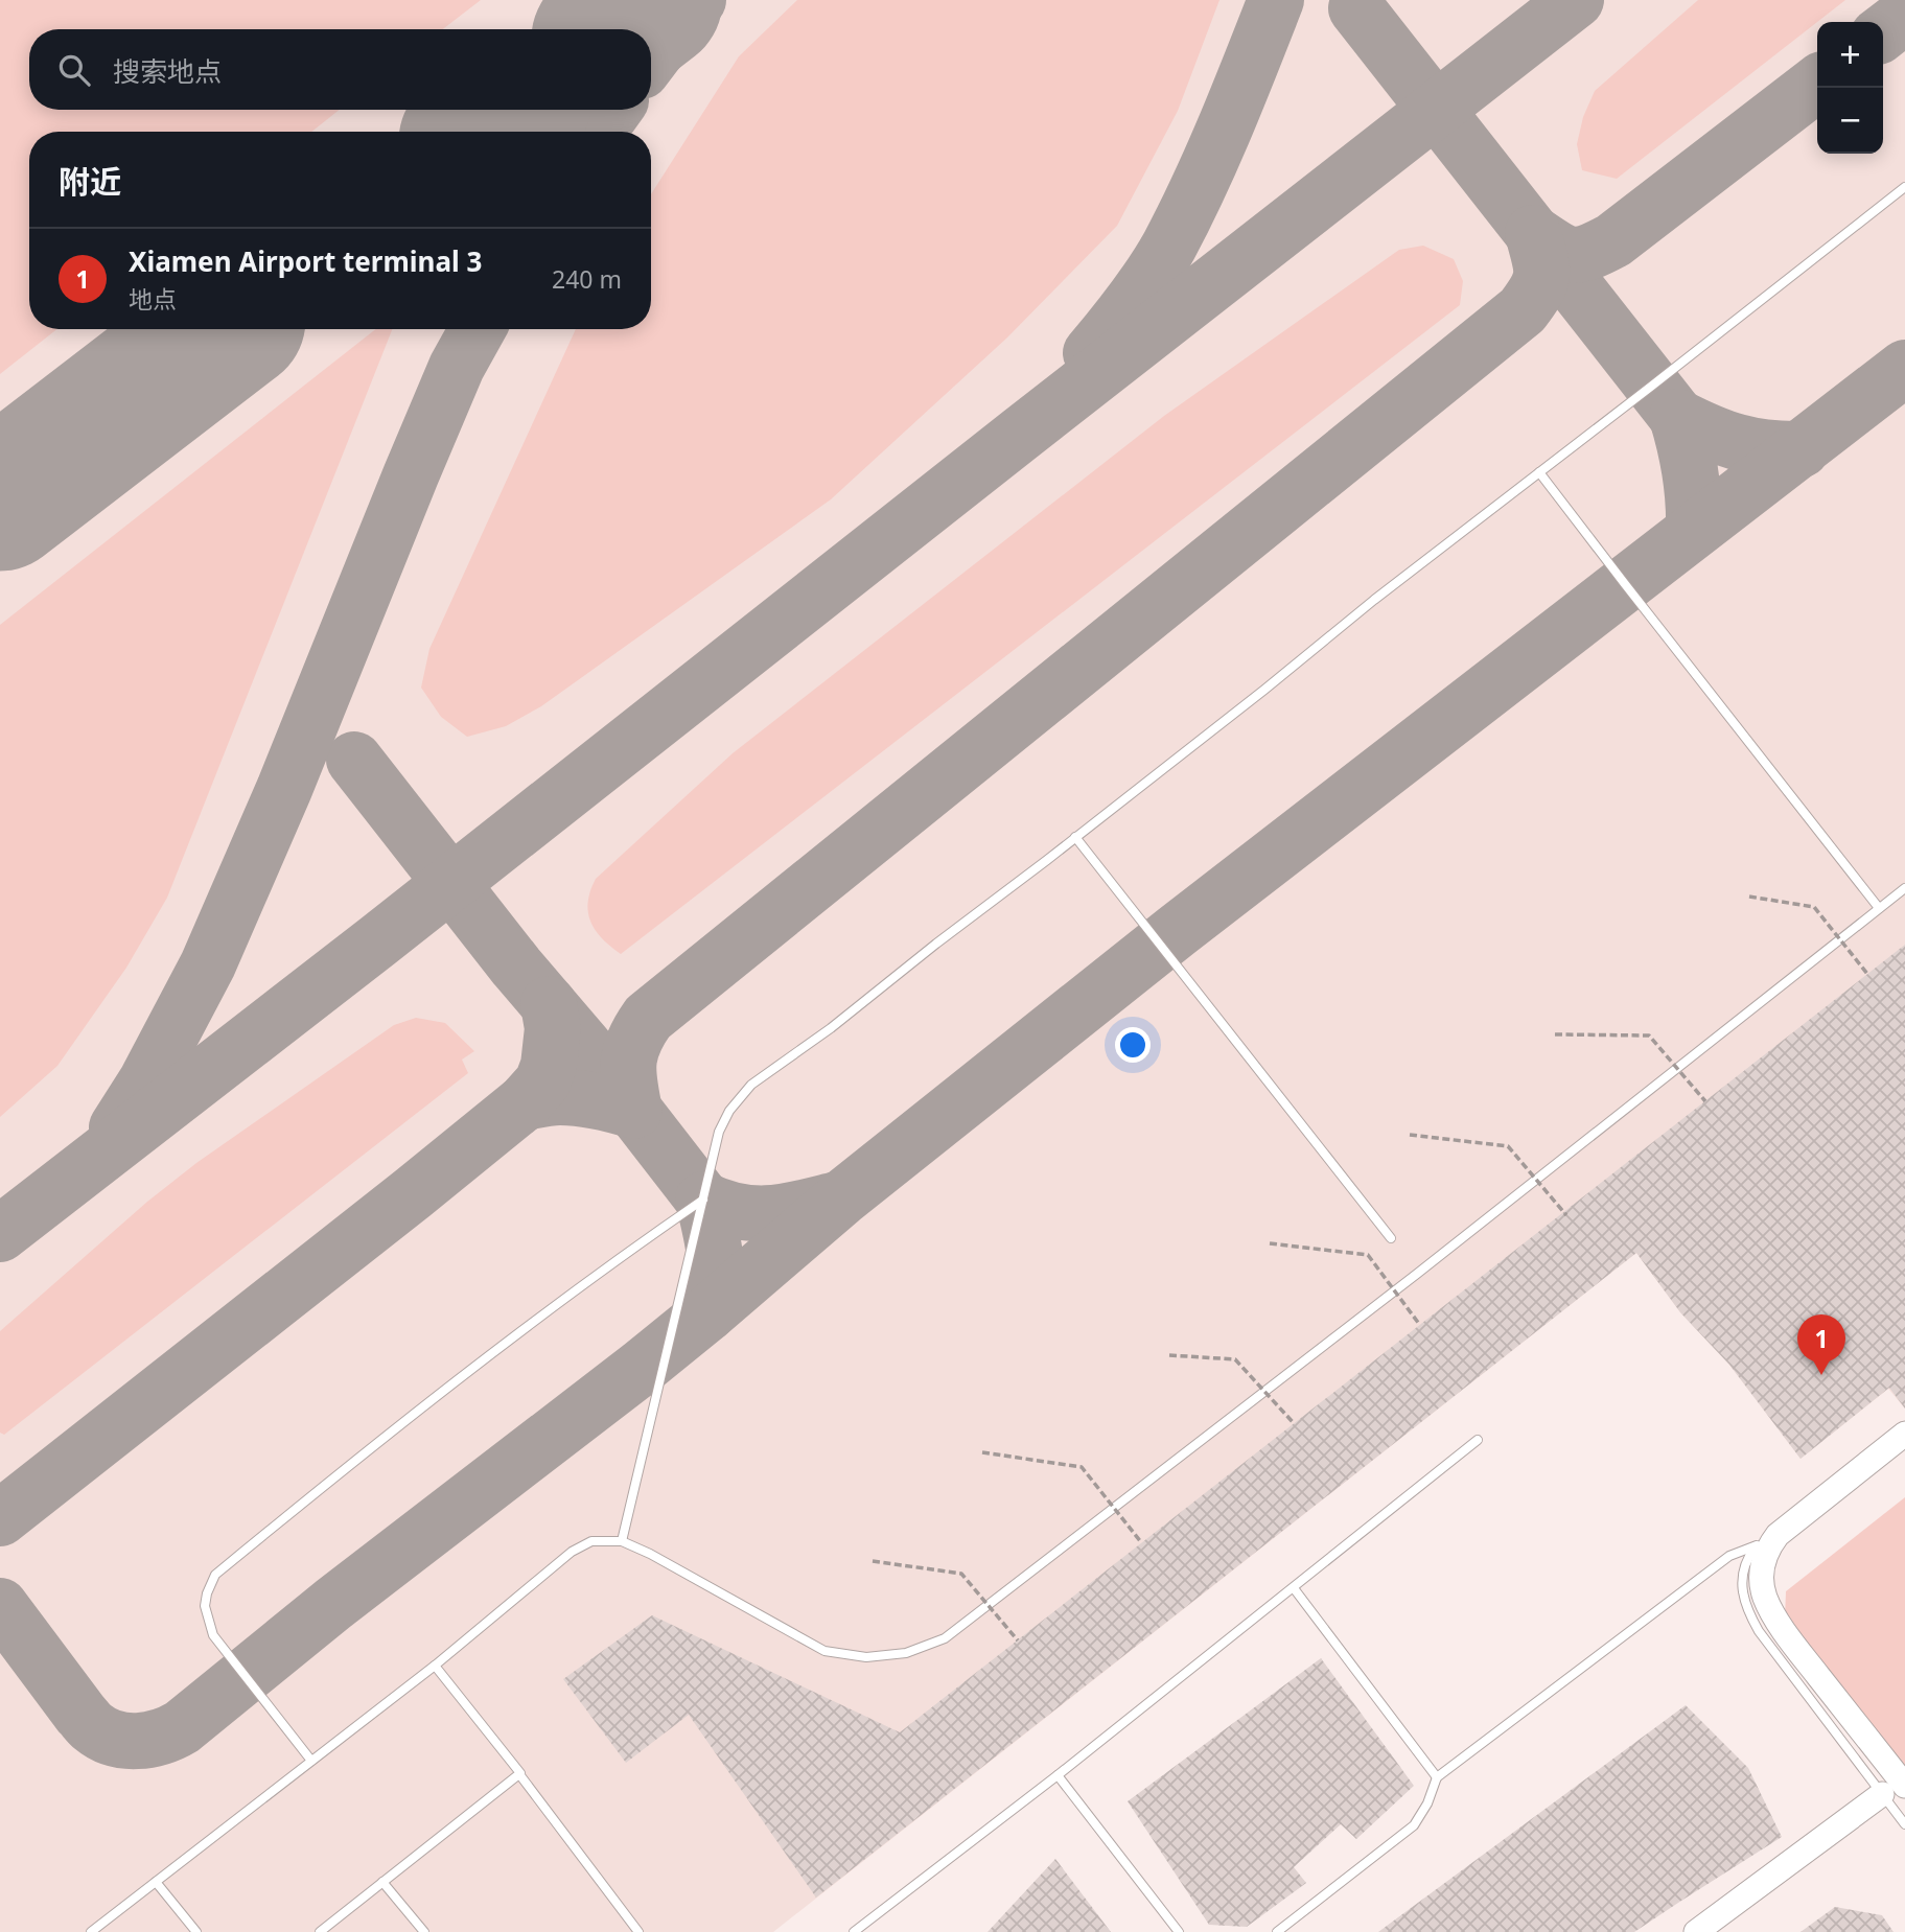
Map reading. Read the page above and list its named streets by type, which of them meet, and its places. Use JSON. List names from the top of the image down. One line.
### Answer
{"page":{"map_buttons":["+","−"],"search":"搜索地点","heading":"附近","list":[{"mark":"1","name":"Xiamen Airport terminal 3","note":"地点","value":"240 m"}],"pins":"1"}}
